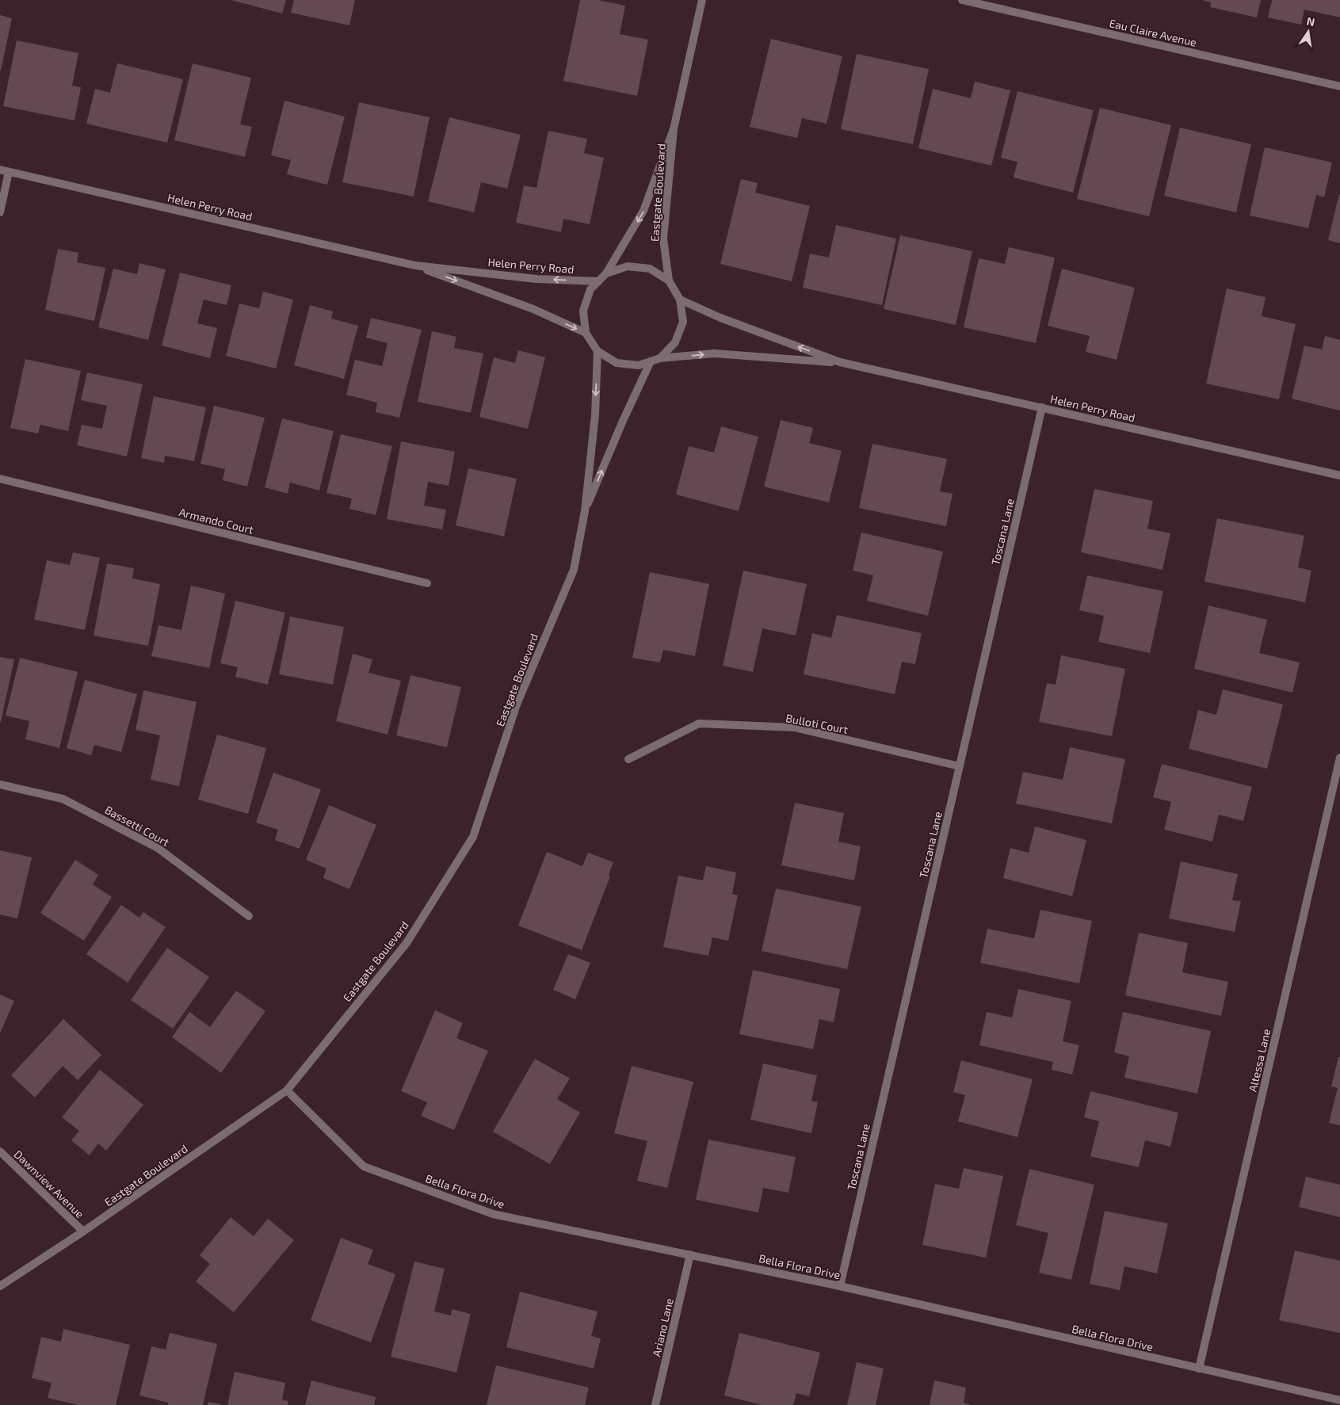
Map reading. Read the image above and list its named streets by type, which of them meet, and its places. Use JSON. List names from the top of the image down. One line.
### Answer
{"streets":{"street":["Eau Claire Avenue","Eastgate Boulevard","Helen Perry Road","Armando Court","Toscana Lane","Bulloti Court","Bassetti Court","Altessa Lane","Dawnview Avenue","Bella Flora Drive","Ariano Lane"]},"crossings":[["Eastgate Boulevard","Helen Perry Road"],["Eastgate Boulevard","Dawnview Avenue"],["Eastgate Boulevard","Bella Flora Drive"],["Helen Perry Road","Toscana Lane"],["Toscana Lane","Bulloti Court"],["Toscana Lane","Bella Flora Drive"],["Altessa Lane","Bella Flora Drive"],["Bella Flora Drive","Ariano Lane"]],"north":"top"}
